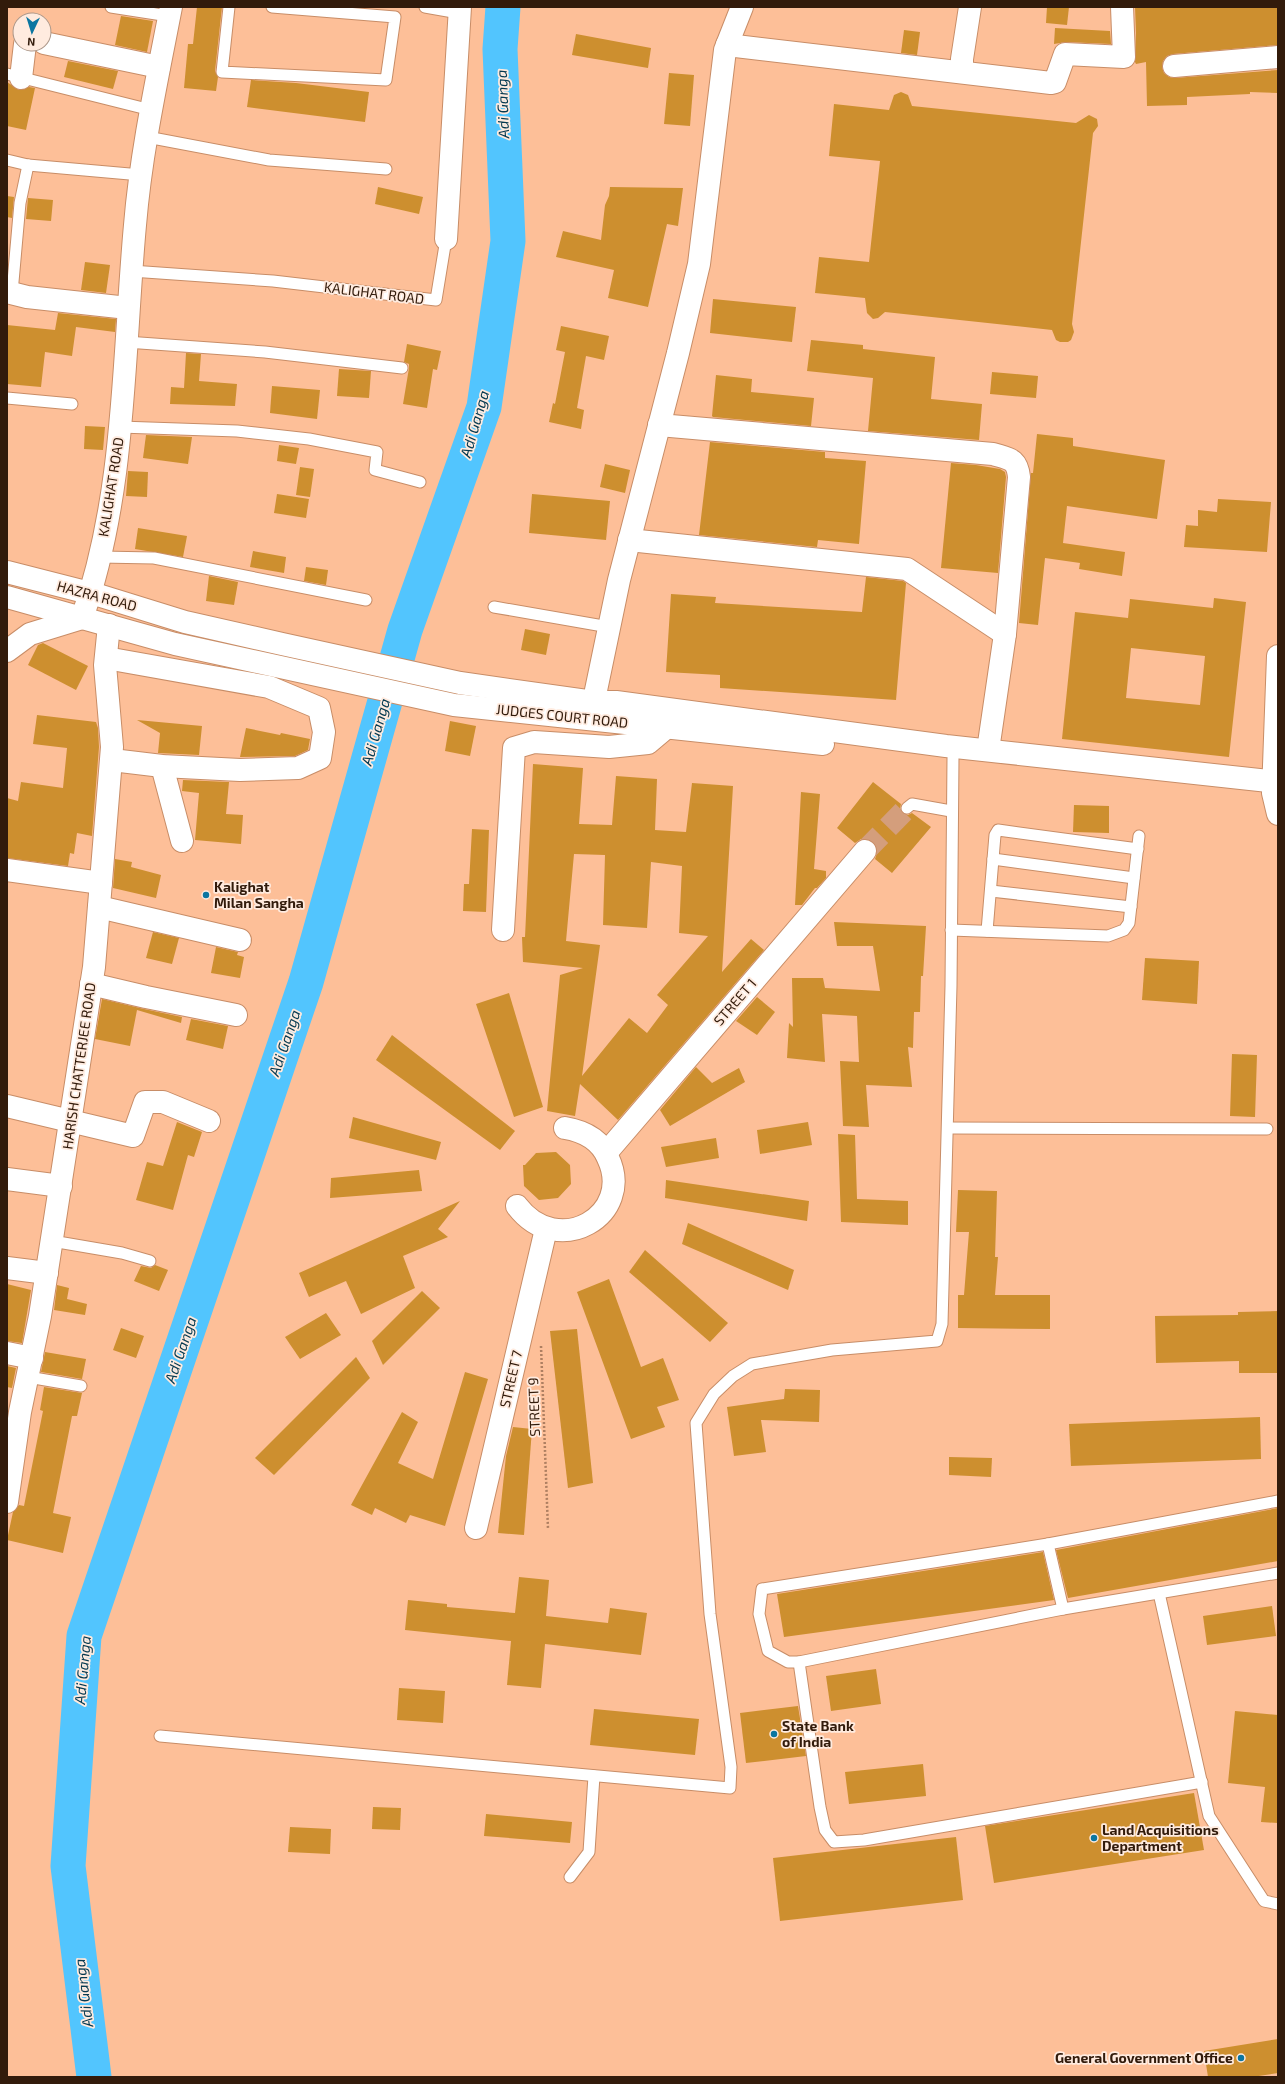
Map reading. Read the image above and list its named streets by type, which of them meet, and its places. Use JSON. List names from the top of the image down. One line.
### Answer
{"streets":{"street":["KALIGHAT ROAD","HAZRA ROAD","JUDGES COURT ROAD","STREET 1","HARISH CHATTERJEE ROAD","STREET 7"],"path":["STREET 9"]},"crossings":[["KALIGHAT ROAD","HAZRA ROAD"],["HAZRA ROAD","JUDGES COURT ROAD"],["HAZRA ROAD","HARISH CHATTERJEE ROAD"]],"water":["Adi Ganga"],"places":["Kalighat Milan Sangha","State Bank of India","Land Acquisitions Department","General Government Office"],"north":"bottom"}
